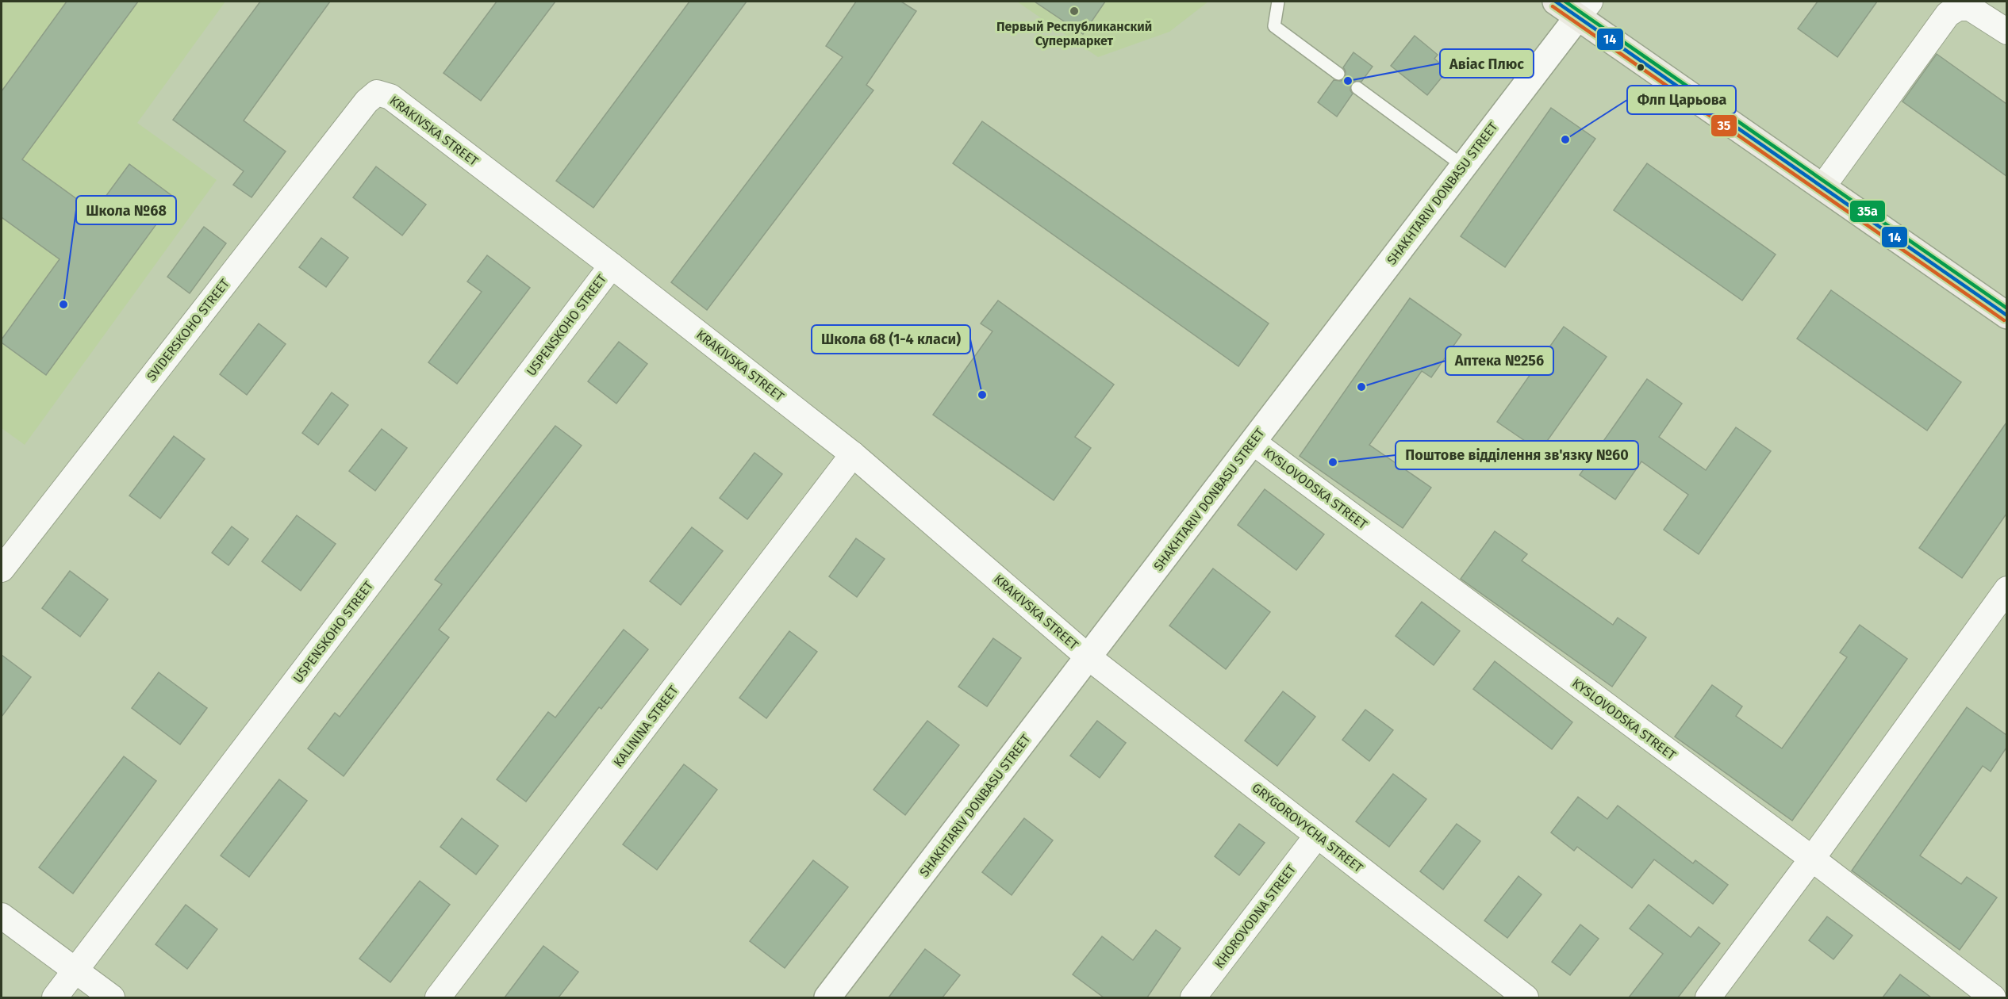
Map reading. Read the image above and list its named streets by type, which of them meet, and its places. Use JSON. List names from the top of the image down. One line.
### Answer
{"streets":{"street":["KRAKIVSKA STREET","SHAKHTARIV DONBASU STREET","USPENSKOHO STREET","SVIDERSKOHO STREET","KYSLOVODSKA STREET","KALININA STREET","GRYGOROVYCHA STREET","KHOROVODNA STREET"]},"crossings":[["KRAKIVSKA STREET","SHAKHTARIV DONBASU STREET"],["KRAKIVSKA STREET","USPENSKOHO STREET"],["KRAKIVSKA STREET","SVIDERSKOHO STREET"],["KRAKIVSKA STREET","KALININA STREET"],["KRAKIVSKA STREET","GRYGOROVYCHA STREET"],["SHAKHTARIV DONBASU STREET","KYSLOVODSKA STREET"],["SHAKHTARIV DONBASU STREET","GRYGOROVYCHA STREET"],["GRYGOROVYCHA STREET","KHOROVODNA STREET"]],"places":["Первый Республиканский Супермаркет","Авіас Плюс","Флп Царьова","Школа №68","Аптека №256","Школа 68 (1-4 класи)","Поштове відділення зв'язку №60"],"lines":["transit line 14","transit line 35а","transit line 35"]}
